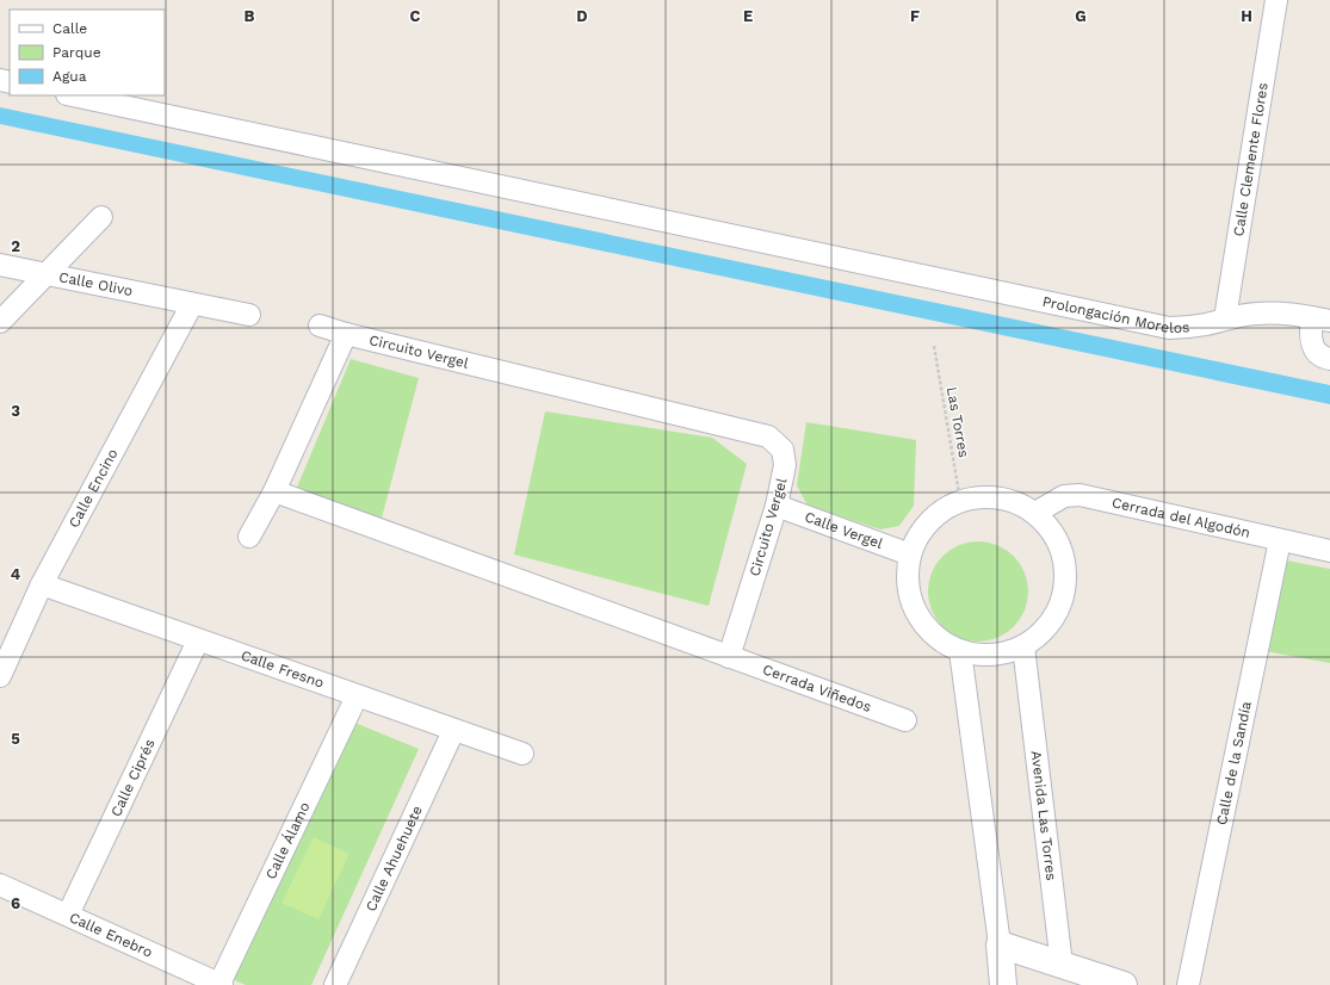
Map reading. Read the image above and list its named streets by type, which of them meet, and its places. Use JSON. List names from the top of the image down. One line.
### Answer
{"streets":{"street":["Calle Clemente Flores","Calle Olivo","Prolongación Morelos","Circuito Vergel","Calle Encino","Cerrada del Algodón","Calle Vergel","Calle Fresno","Cerrada Viñedos","Calle de la Sandía","Calle Ciprés","Avenida Las Torres","Calle Álamo","Calle Ahuehuete","Calle Enebro"],"path":["Las Torres"]},"crossings":[["Calle Clemente Flores","Prolongación Morelos"],["Calle Olivo","Calle Encino"],["Circuito Vergel","Calle Vergel"],["Circuito Vergel","Cerrada Viñedos"],["Las Torres","Cerrada del Algodón"],["Las Torres","Calle Vergel"],["Las Torres","Avenida Las Torres"],["Calle Encino","Calle Fresno"],["Cerrada del Algodón","Calle Vergel"],["Cerrada del Algodón","Calle de la Sandía"],["Cerrada del Algodón","Avenida Las Torres"],["Calle Vergel","Avenida Las Torres"],["Calle Fresno","Calle Ciprés"],["Calle Fresno","Calle Álamo"],["Calle Fresno","Calle Ahuehuete"],["Calle Ciprés","Calle Enebro"],["Calle Álamo","Calle Enebro"]],"legend":["Calle","Parque","Agua"],"grid":{"columns":["B","C","D","E","F","G","H"],"rows":["2","3","4","5","6"]}}
